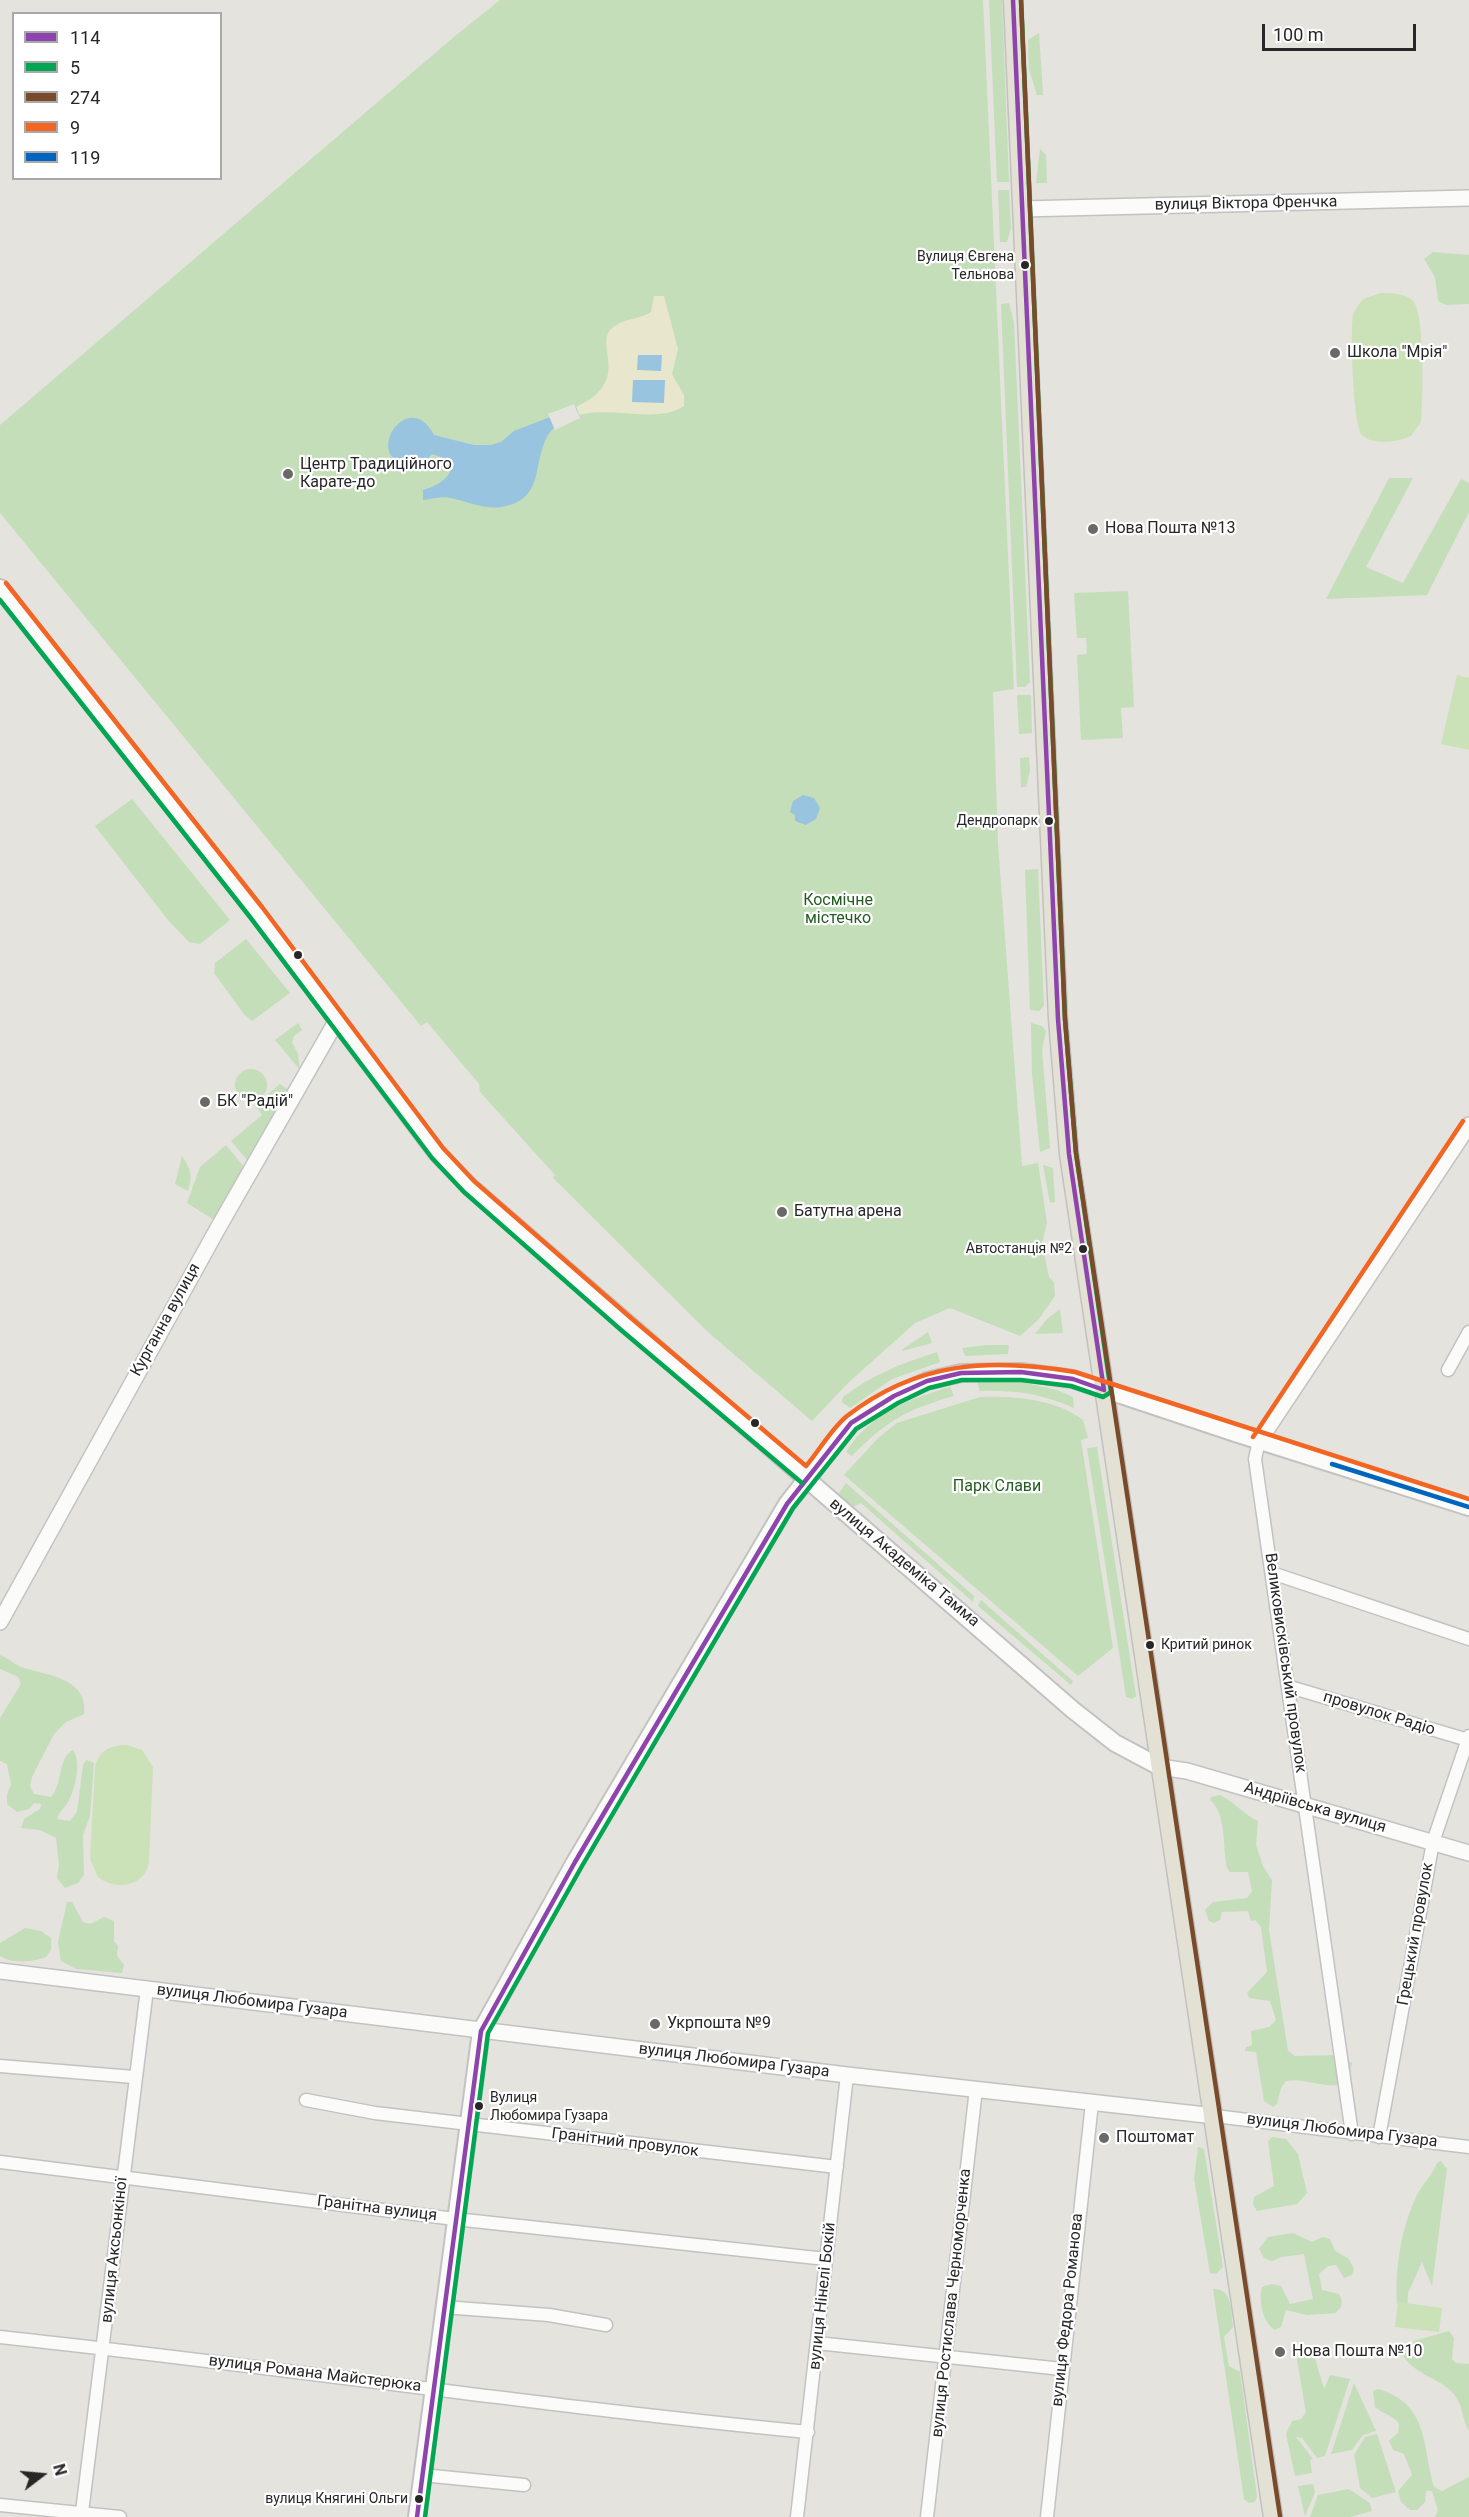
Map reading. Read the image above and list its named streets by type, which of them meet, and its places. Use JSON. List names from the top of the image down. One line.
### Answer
{"streets":{"main road":["вулиця Академіка Тамма"],"street":["вулиця Віктора Френчка","Курганна вулиця","Великовисківський провулок","провулок Радіо","Андріївська вулиця","Грецький провулок","вулиця Любомира Гузара","Гранітний провулок","Гранітна вулиця","вулиця Аксьонкіної","вулиця Нінелі Бокій","вулиця Ростислава Черноморченка","вулиця Федора Романова","вулиця Романа Майстерюка"]},"crossings":[["Курганна вулиця","вулиця Академіка Тамма"],["вулиця Академіка Тамма","Андріївська вулиця"],["Великовисківський провулок","провулок Радіо"],["Великовисківський провулок","Андріївська вулиця"],["Великовисківський провулок","вулиця Любомира Гузара"],["провулок Радіо","Грецький провулок"],["Андріївська вулиця","Грецький провулок"],["Грецький провулок","вулиця Любомира Гузара"],["вулиця Любомира Гузара","вулиця Аксьонкіної"],["вулиця Любомира Гузара","вулиця Нінелі Бокій"],["вулиця Любомира Гузара","вулиця Ростислава Черноморченка"],["вулиця Любомира Гузара","вулиця Федора Романова"],["Гранітний провулок","вулиця Нінелі Бокій"],["Гранітна вулиця","вулиця Аксьонкіної"],["Гранітна вулиця","вулиця Нінелі Бокій"],["вулиця Аксьонкіної","вулиця Романа Майстерюка"],["вулиця Нінелі Бокій","вулиця Романа Майстерюка"]],"parks":["Космічне містечко","Парк Слави"],"places":["Вулиця Євгена Тельнова","Школа \"Мрія\"","Центр Традиційного Карате-до","Нова Пошта №13","Дендропарк","БК \"Радій\"","Батутна арена","Автостанція №2","Критий ринок","Укрпошта №9","Вулиця Любомира Гузара","Поштомат","Нова Пошта №10","вулиця Княгині Ольги"],"lines":["transit line 114","transit line 5","transit line 274","transit line 9","transit line 119"],"legend":["114","5","274","9","119"],"scale_bar":"100 m","north":"right"}
